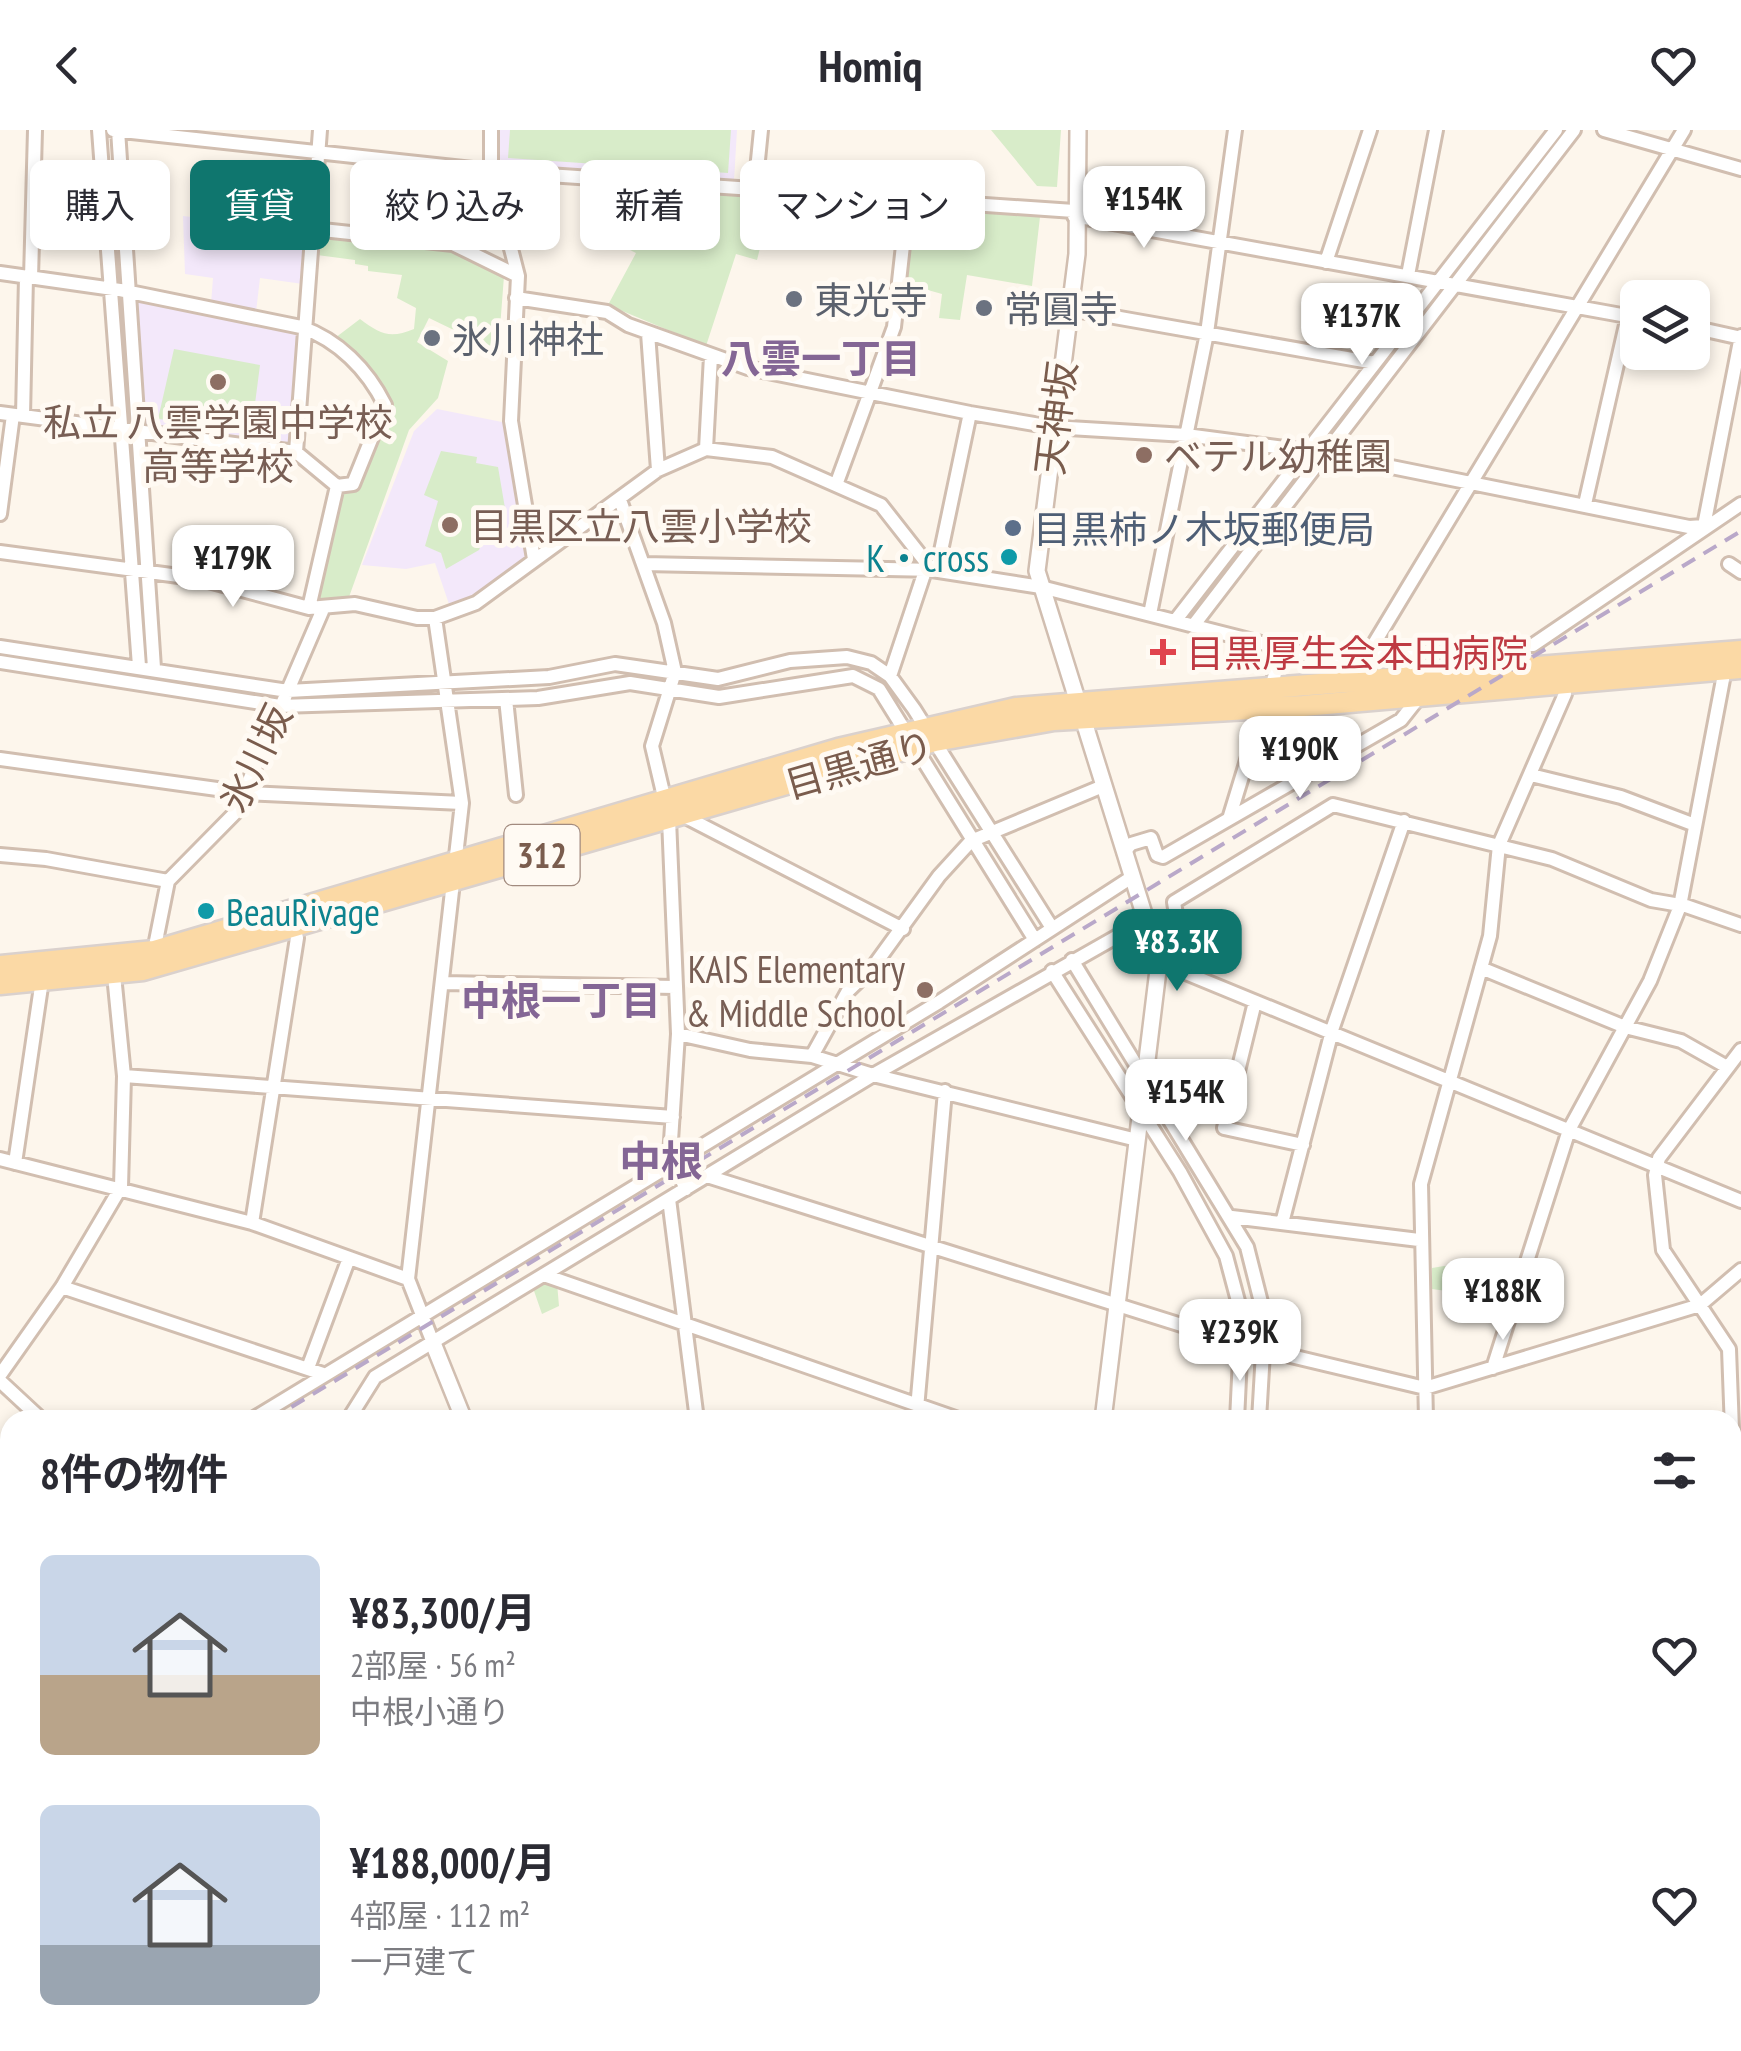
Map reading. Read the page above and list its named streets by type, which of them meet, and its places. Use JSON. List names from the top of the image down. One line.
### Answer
{"streets":{"main road":["目黒通り","312"],"street":["天神坂","氷川坂"]},"crossings":[["天神坂","目黒通り"]],"districts":["八雲一丁目","中根一丁目","中根"],"places":{"other":["東光寺","常圓寺","氷川神社","私立 八雲学園中学校 高等学校","ベテル幼稚園","目黒区立八雲小学校","目黒柿ノ木坂郵便局","K・cross","BeauRivage","KAIS Elementary & Middle School"],"health":["目黒厚生会本田病院"]},"page":{"header":"Homiq","chip":["購入","賃貸","絞り込み","新着","マンション"],"price":["¥154K","¥137K","¥179K","¥190K","¥83.3K","¥154K","¥188K","¥239K"],"heading":"8件の物件","list":[{"name":"¥83,300/月","note":"2部屋 · 56 m² · 中根小通り"},{"name":"¥188,000/月","note":"4部屋 · 112 m² · 一戸建て"}]}}
